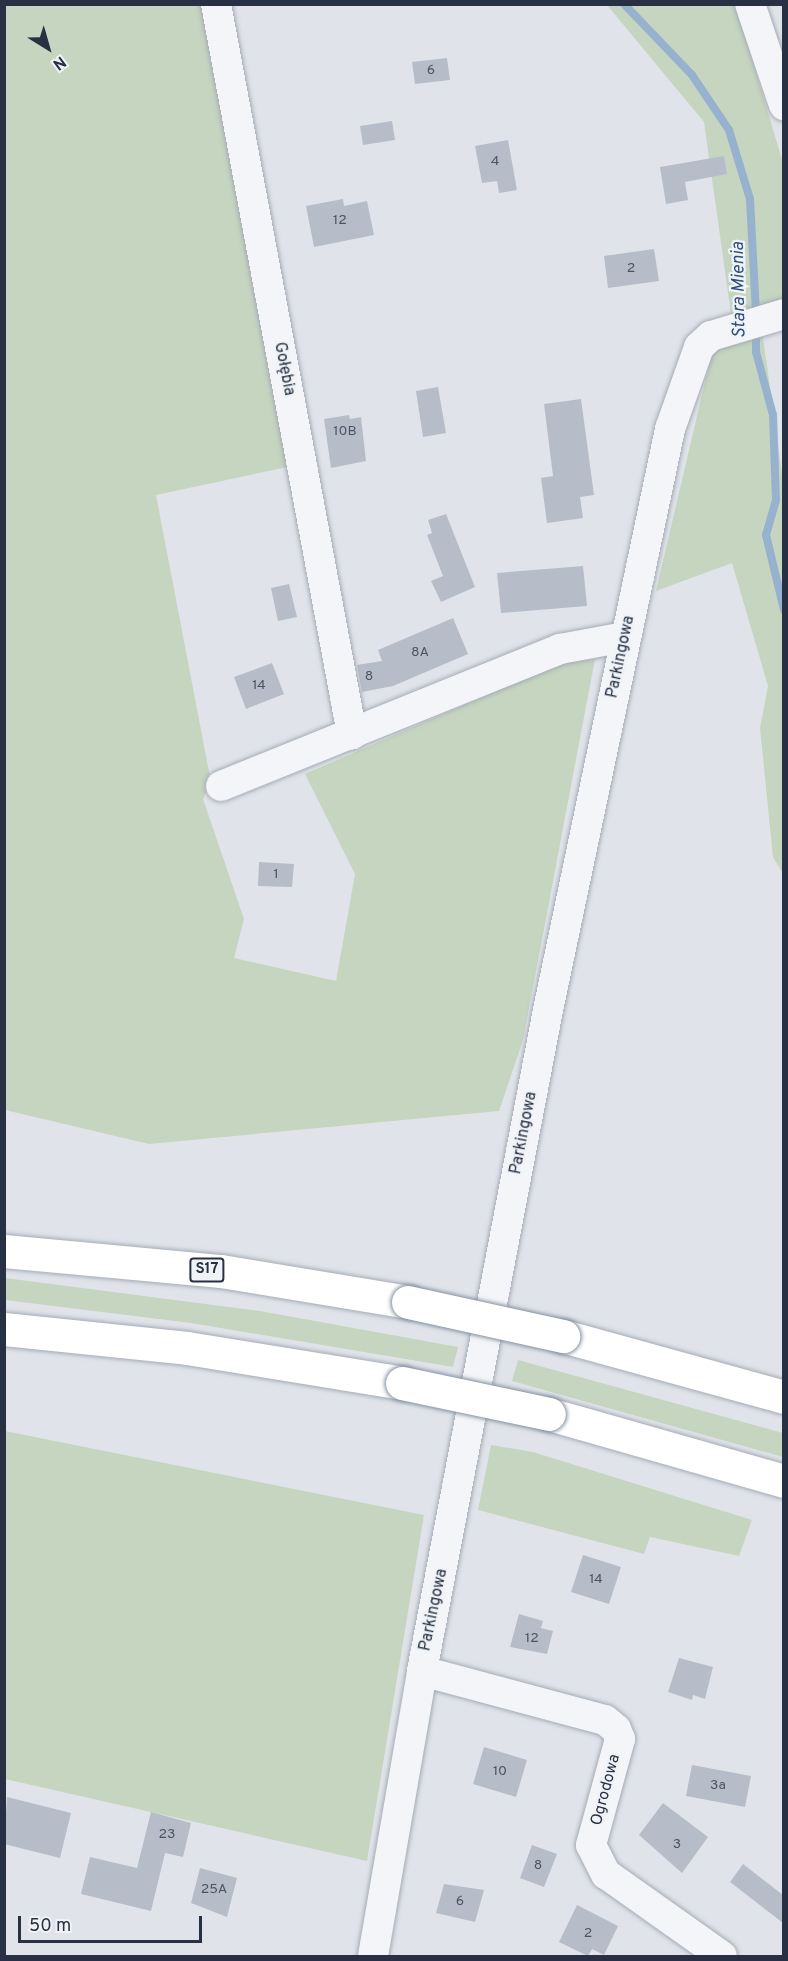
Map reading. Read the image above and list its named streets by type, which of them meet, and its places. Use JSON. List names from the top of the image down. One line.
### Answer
{"streets":{"highway":["S17"],"street":["Gołębia","Parkingowa","Ogrodowa"]},"crossings":[["Parkingowa","Ogrodowa"]],"water":["Stara Mienia"],"house_numbers":["6","4","12","2","10B","8A","8","14","1","14","12","10","3a","23","3","8","25A","6","2"],"scale_bar":"50 m","north":"bottom right"}
